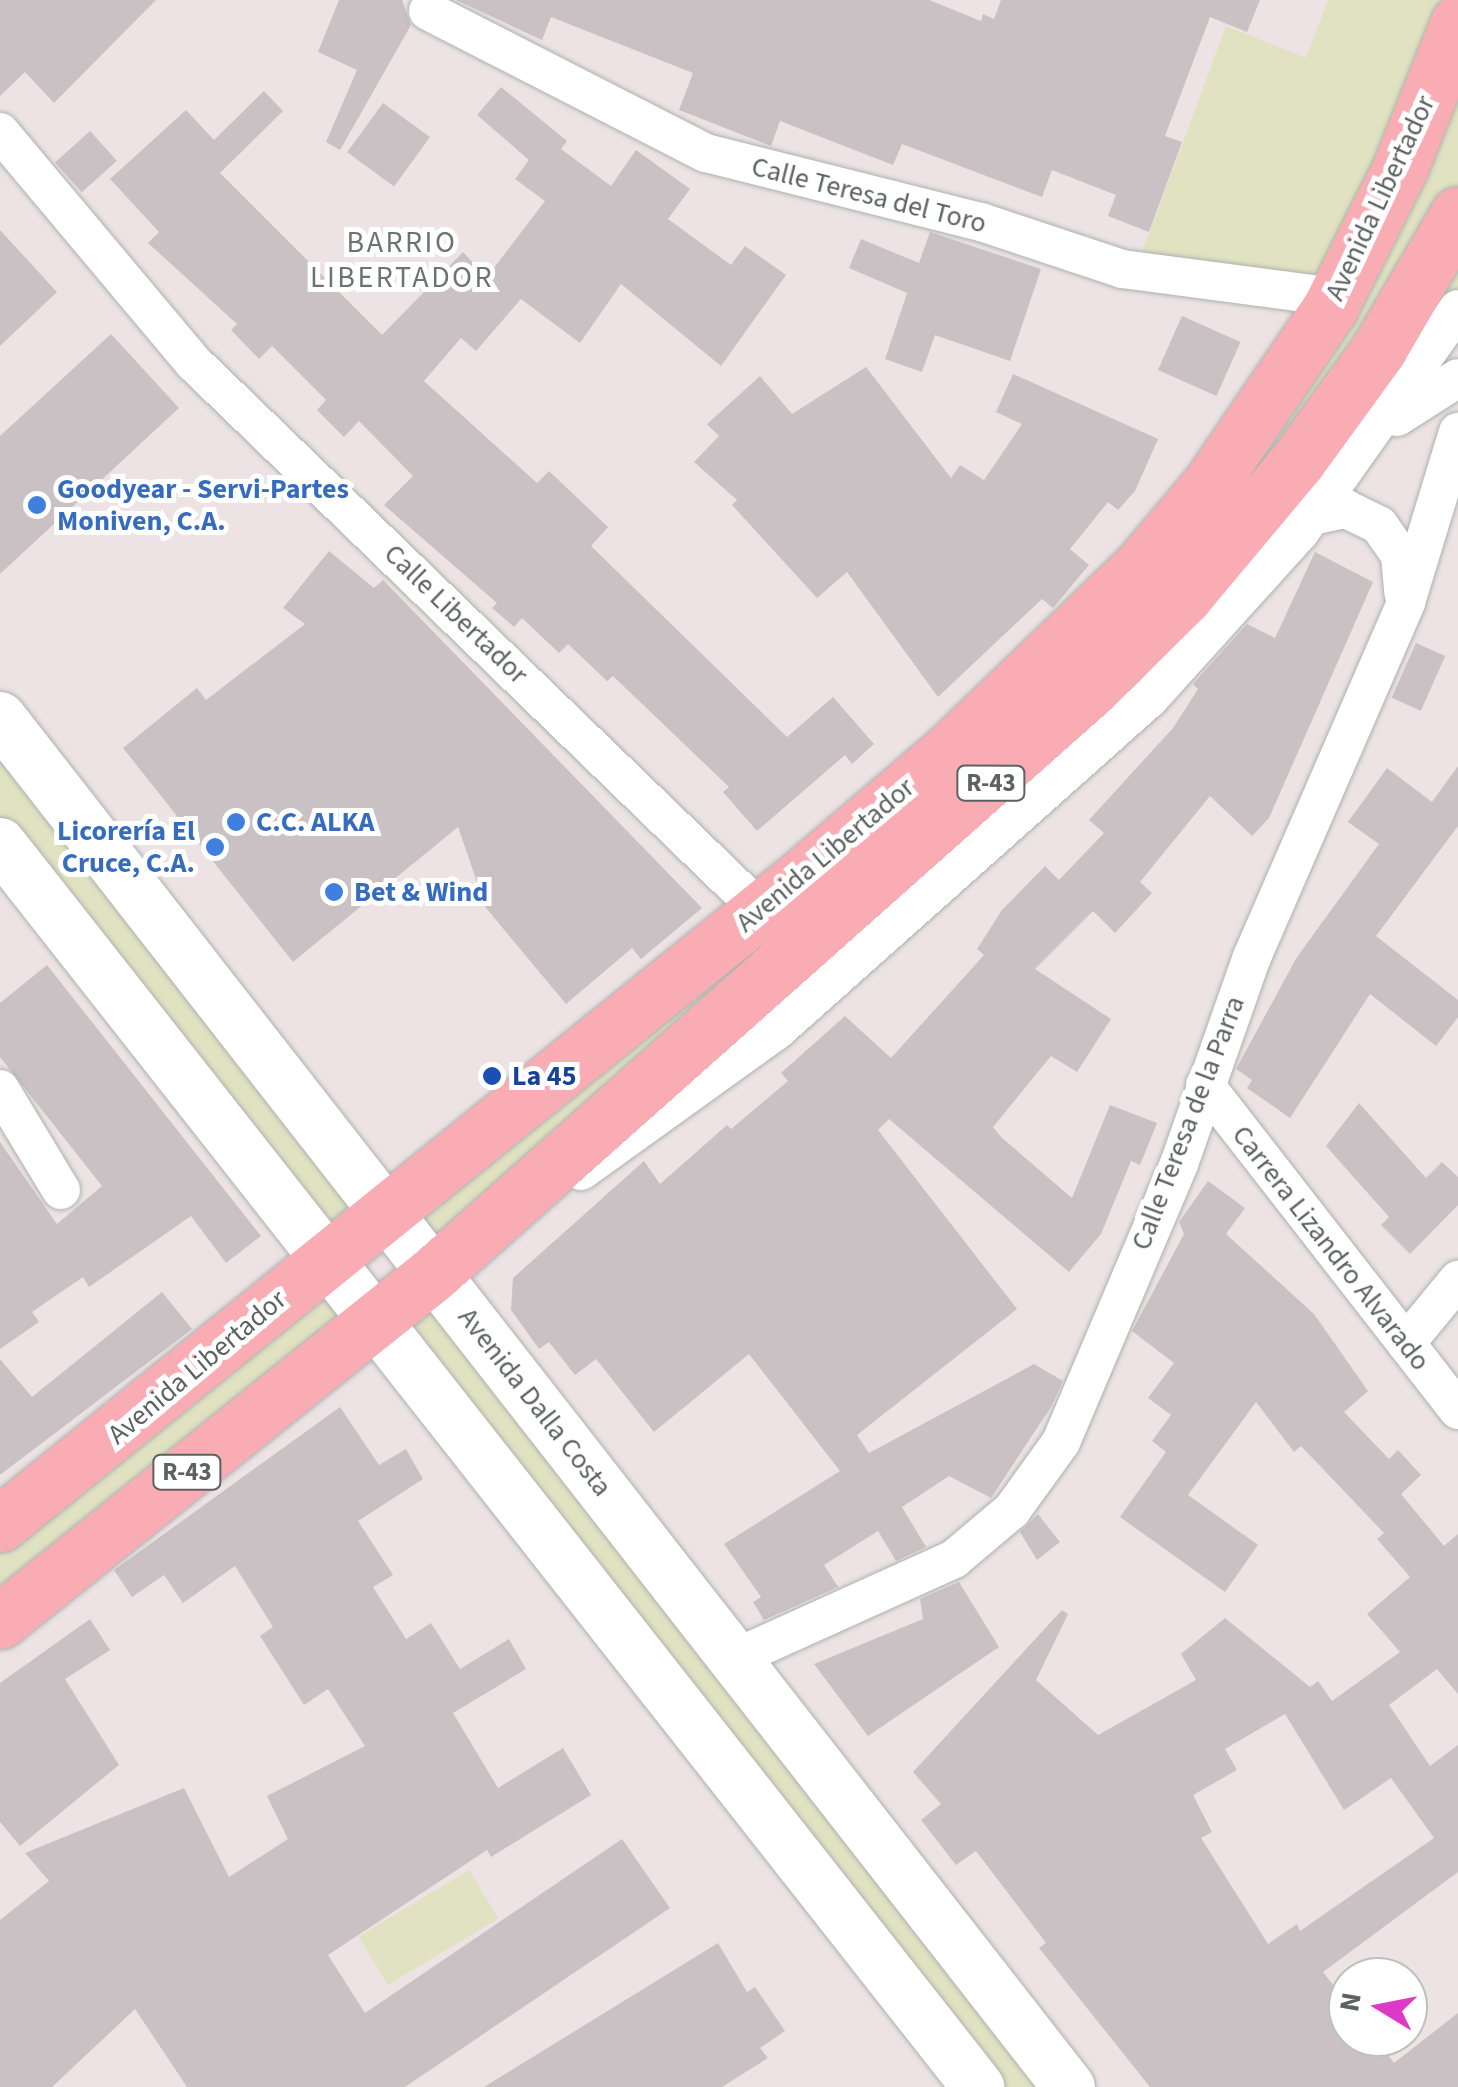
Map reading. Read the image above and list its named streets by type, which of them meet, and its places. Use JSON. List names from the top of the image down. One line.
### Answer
{"streets":{"main road":["Avenida Libertador","R-43"],"street":["Calle Teresa del Toro","Calle Libertador","Calle Teresa de la Parra","Carrera Lizandro Alvarado","Avenida Dalla Costa"]},"crossings":[["Calle Teresa del Toro","Avenida Libertador"],["Avenida Libertador","Calle Libertador"],["Avenida Libertador","Avenida Dalla Costa"],["Calle Teresa de la Parra","Carrera Lizandro Alvarado"],["Calle Teresa de la Parra","Avenida Dalla Costa"]],"districts":["BARRIO LIBERTADOR"],"places":["Goodyear - Servi-Partes Moniven, C.A.","C.C. ALKA","Licorería El Cruce, C.A.","Bet & Wind","La 45"],"north":"left"}
